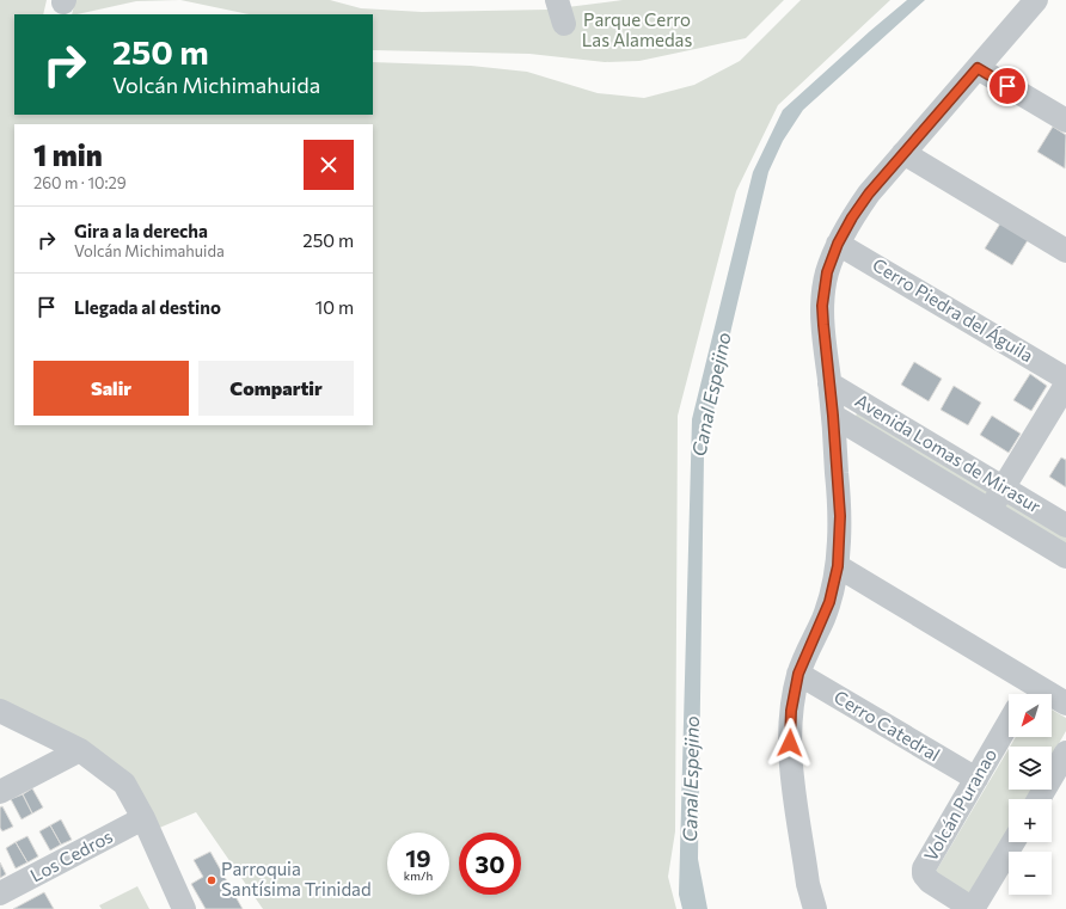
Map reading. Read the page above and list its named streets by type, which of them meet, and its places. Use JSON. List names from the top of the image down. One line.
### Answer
{"streets":{"street":["Cerro Piedra del Águila","Avenida Lomas de Mirasur","Cerro Catedral","Volcán Puranao","Los Cedros"]},"crossings":[["Cerro Catedral","Volcán Puranao"]],"water":["Canal Espejino"],"parks":["Parque Cerro Las Alamedas"],"places":["Parroquia Santísima Trinidad"],"north":"bottom left","page":{"turn":["250 m","Volcán Michimahuida"],"heading":["1 min","260 m · 10:29"],"list":[{"name":"Gira a la derecha","note":"Volcán Michimahuida","value":"250 m"},{"name":"Llegada al destino","value":"10 m"}],"buttons":["Salir","Compartir"],"map_buttons":["+","−"],"speed":"19 km/h","limit":"30"}}
